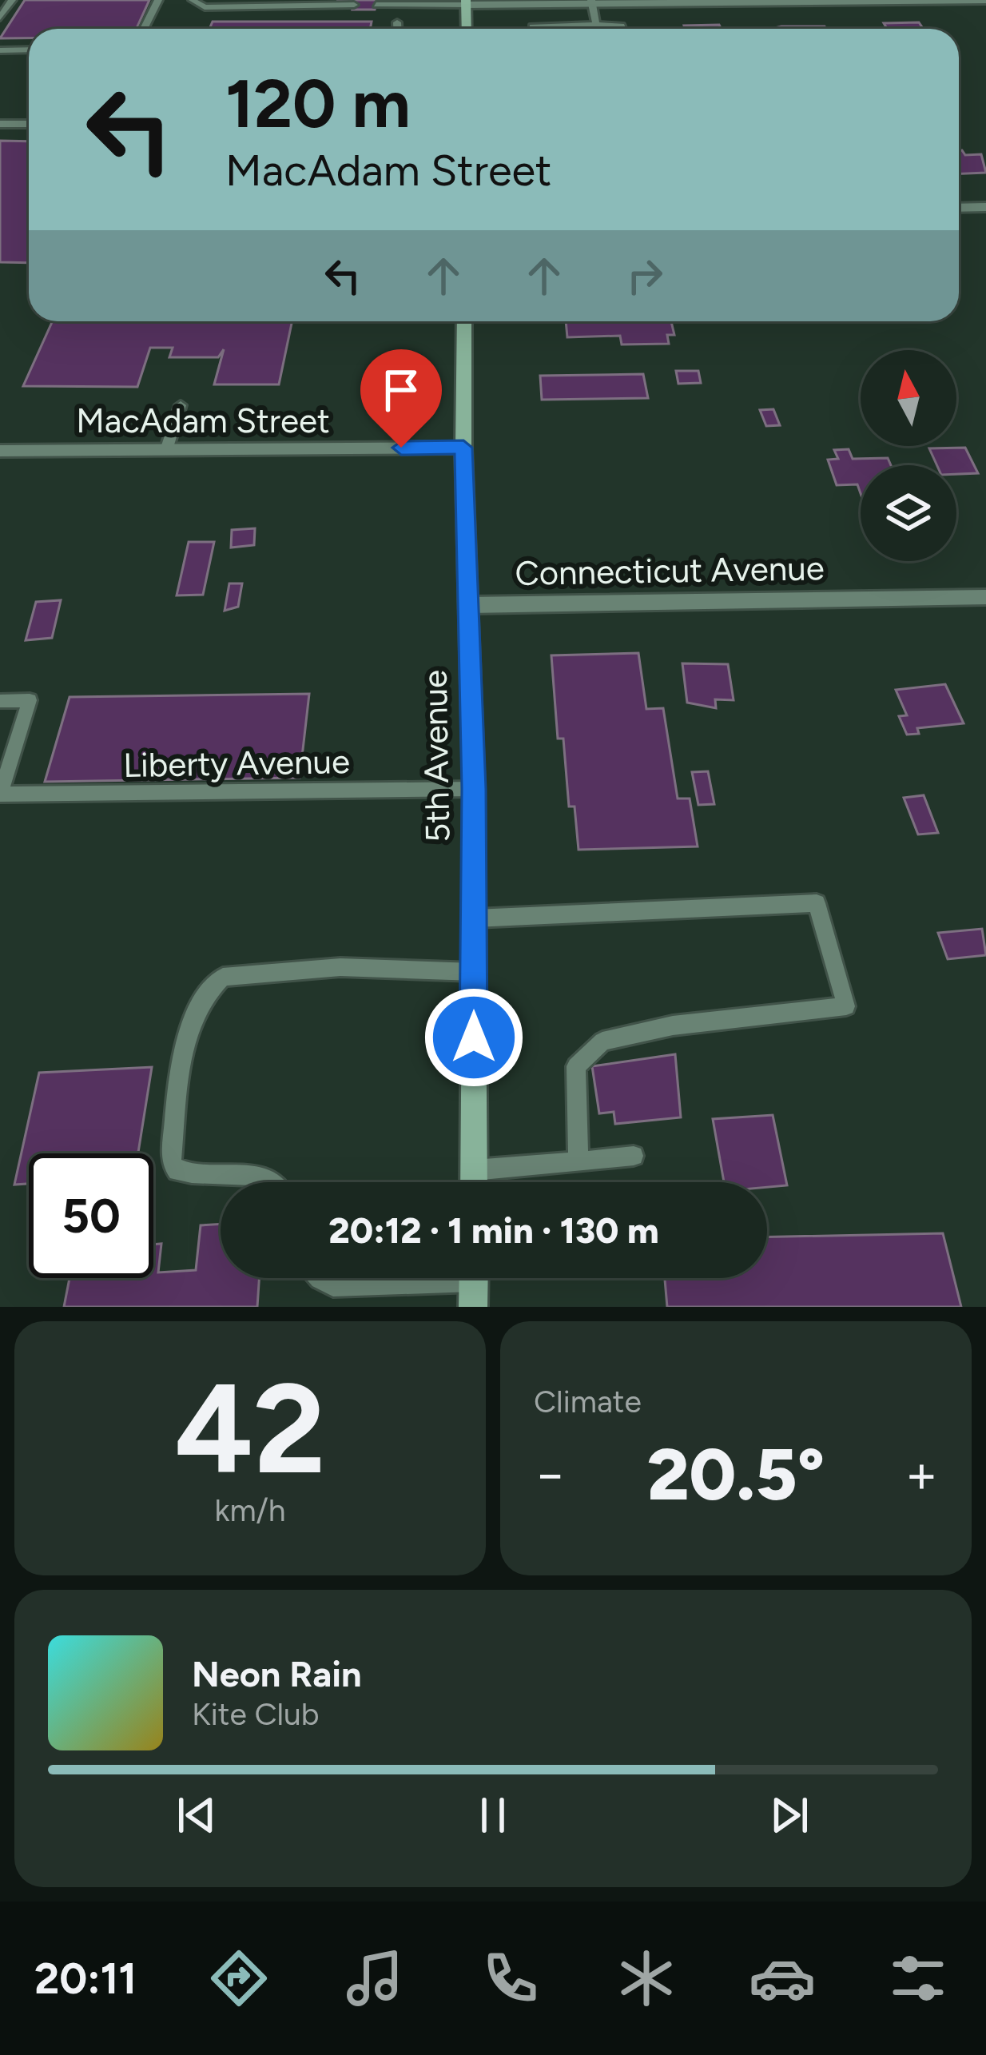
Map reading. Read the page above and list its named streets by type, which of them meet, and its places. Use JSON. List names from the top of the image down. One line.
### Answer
{"streets":{"main road":["5th Avenue"],"street":["MacAdam Street","Connecticut Avenue"],"lane":["Liberty Avenue"]},"crossings":[["MacAdam Street","5th Avenue"],["Connecticut Avenue","5th Avenue"],["5th Avenue","Liberty Avenue"]],"north":"top","page":{"turn":["120 m","MacAdam Street"],"limit":"50","trip":"20:12 · 1 min · 130 m","tile":[["42","km/h"],"Climate"],"heat":["−","20.5°","+"],"song":["Neon Rain","Kite Club"],"tabs":"20:11"}}
